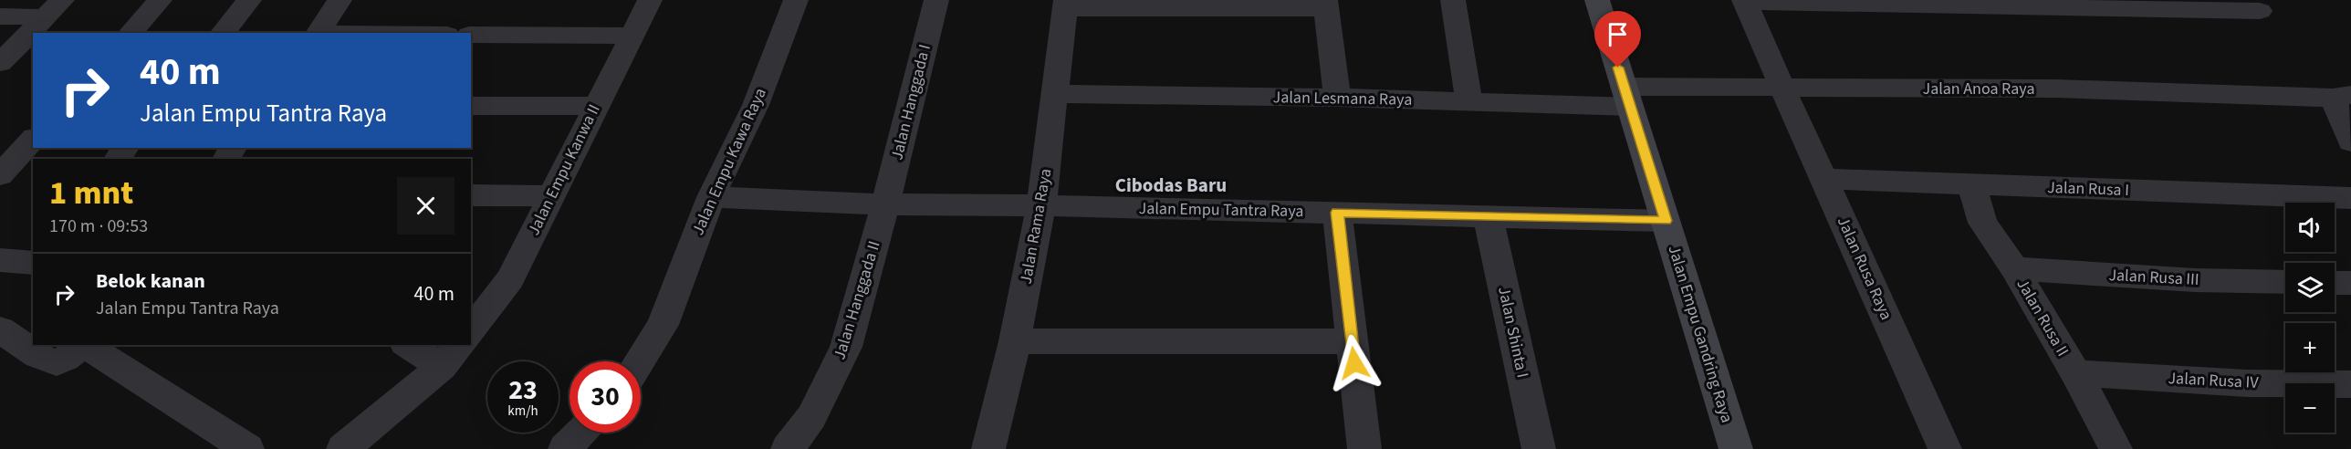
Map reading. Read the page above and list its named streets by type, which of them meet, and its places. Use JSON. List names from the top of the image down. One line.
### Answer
{"streets":{"street":["Jalan Anoa Raya","Jalan Lesmana Raya","Jalan Hanggada I","Jalan Empu Kawa Raya","Jalan Empu Kanwa II","Jalan Rusa I","Jalan Empu Tantra Raya","Jalan Rama Raya","Jalan Rusa Raya","Jalan Rusa III","Jalan Hanggada II","Jalan Rusa II","Jalan Shinta I","Jalan Empu Gandring Raya","Jalan Rusa IV"]},"crossings":[["Jalan Anoa Raya","Jalan Lesmana Raya"],["Jalan Anoa Raya","Jalan Rusa Raya"],["Jalan Anoa Raya","Jalan Empu Gandring Raya"],["Jalan Lesmana Raya","Jalan Rama Raya"],["Jalan Lesmana Raya","Jalan Empu Gandring Raya"],["Jalan Hanggada I","Jalan Empu Tantra Raya"],["Jalan Hanggada I","Jalan Hanggada II"],["Jalan Empu Kawa Raya","Jalan Empu Tantra Raya"],["Jalan Rusa I","Jalan Rusa Raya"],["Jalan Rusa I","Jalan Rusa II"],["Jalan Empu Tantra Raya","Jalan Rama Raya"],["Jalan Empu Tantra Raya","Jalan Hanggada II"],["Jalan Empu Tantra Raya","Jalan Shinta I"],["Jalan Empu Tantra Raya","Jalan Empu Gandring Raya"],["Jalan Rusa III","Jalan Rusa II"],["Jalan Rusa II","Jalan Rusa IV"]],"districts":["Cibodas Baru"],"page":{"turn":["40 m","Jalan Empu Tantra Raya"],"heading":["1 mnt","170 m · 09:53"],"map_buttons":["+","−"],"list":[{"name":"Belok kanan","note":"Jalan Empu Tantra Raya","value":"40 m"}],"speed":"23 km/h","limit":"30"}}
